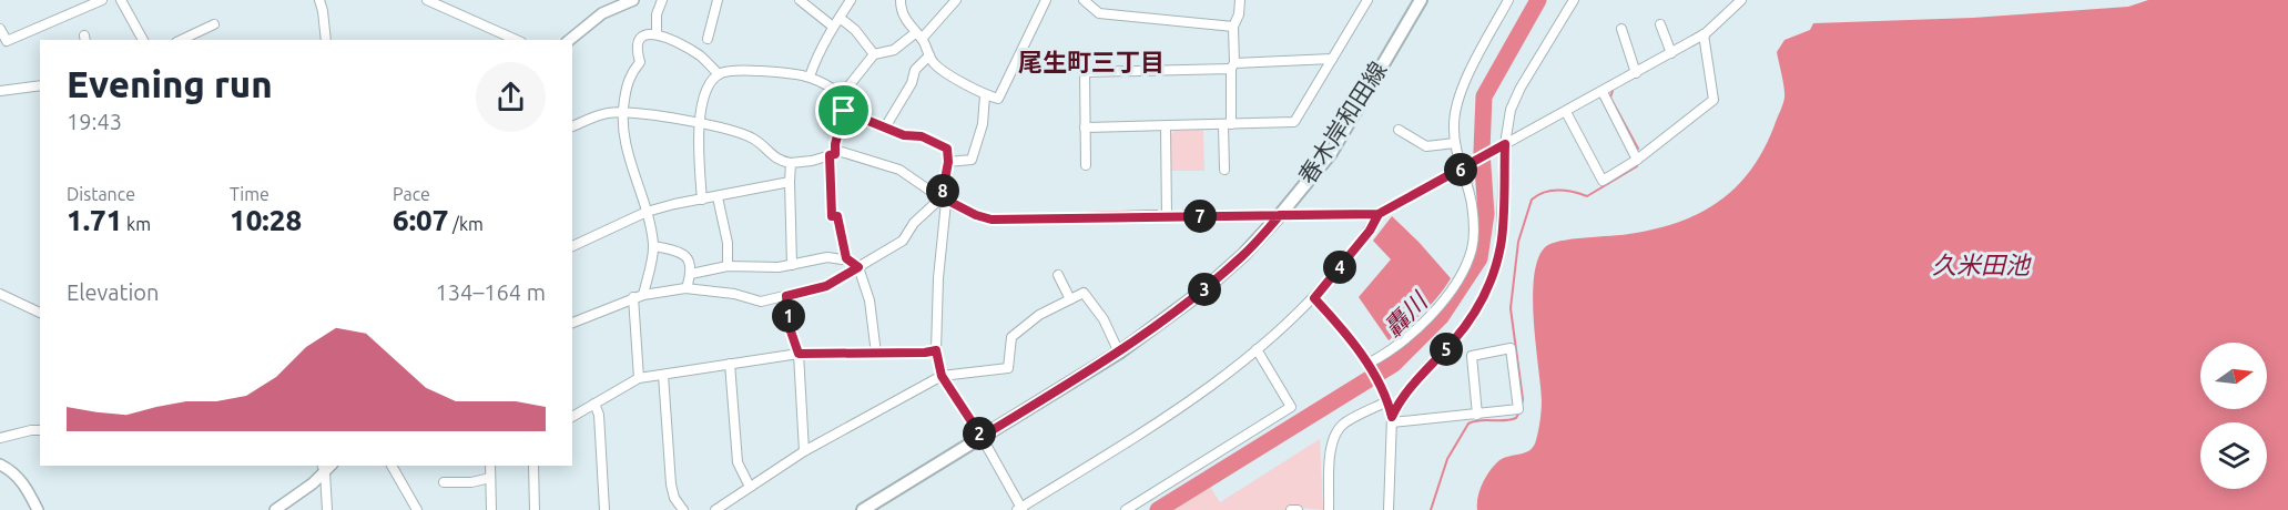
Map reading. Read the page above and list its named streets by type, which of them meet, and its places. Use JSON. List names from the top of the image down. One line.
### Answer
{"streets":{"main road":["春木岸和田線"]},"districts":["尾生町三丁目"],"water":["久米田池","轟川"],"north":"right","page":{"heading":["Evening run","19:43"],"pins":["6","8","7","4","3","1","5","2"],"stats":[["Distance","1.71 km"],["Time","10:28"],["Pace","6:07 /km"]],"chart":["Elevation","134–164 m"]}}
